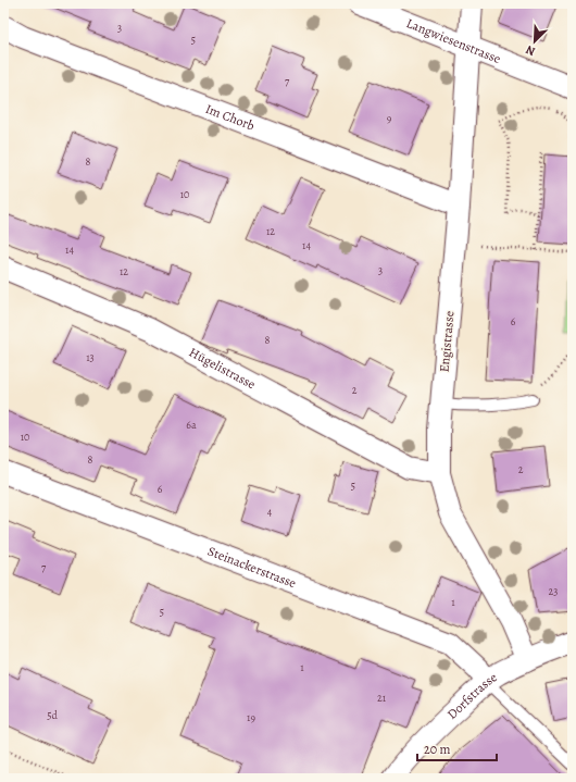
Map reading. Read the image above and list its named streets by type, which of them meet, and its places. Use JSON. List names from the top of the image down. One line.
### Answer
{"streets":{"street":["Langwiesenstrasse","Im Chorb","Engistrasse","Hügelistrasse","Steinackerstrasse","Dorfstrasse"]},"crossings":[["Langwiesenstrasse","Engistrasse"],["Im Chorb","Engistrasse"],["Engistrasse","Hügelistrasse"],["Engistrasse","Dorfstrasse"],["Steinackerstrasse","Dorfstrasse"]],"house_numbers":["3","5","7","9","8","10","12","14","14","3","12","6","8","13","2","6a","10","8","2","5","6","4","7","23","1","5","1","21","5d","19"],"scale_bar":"20 m","north":"bottom left"}
